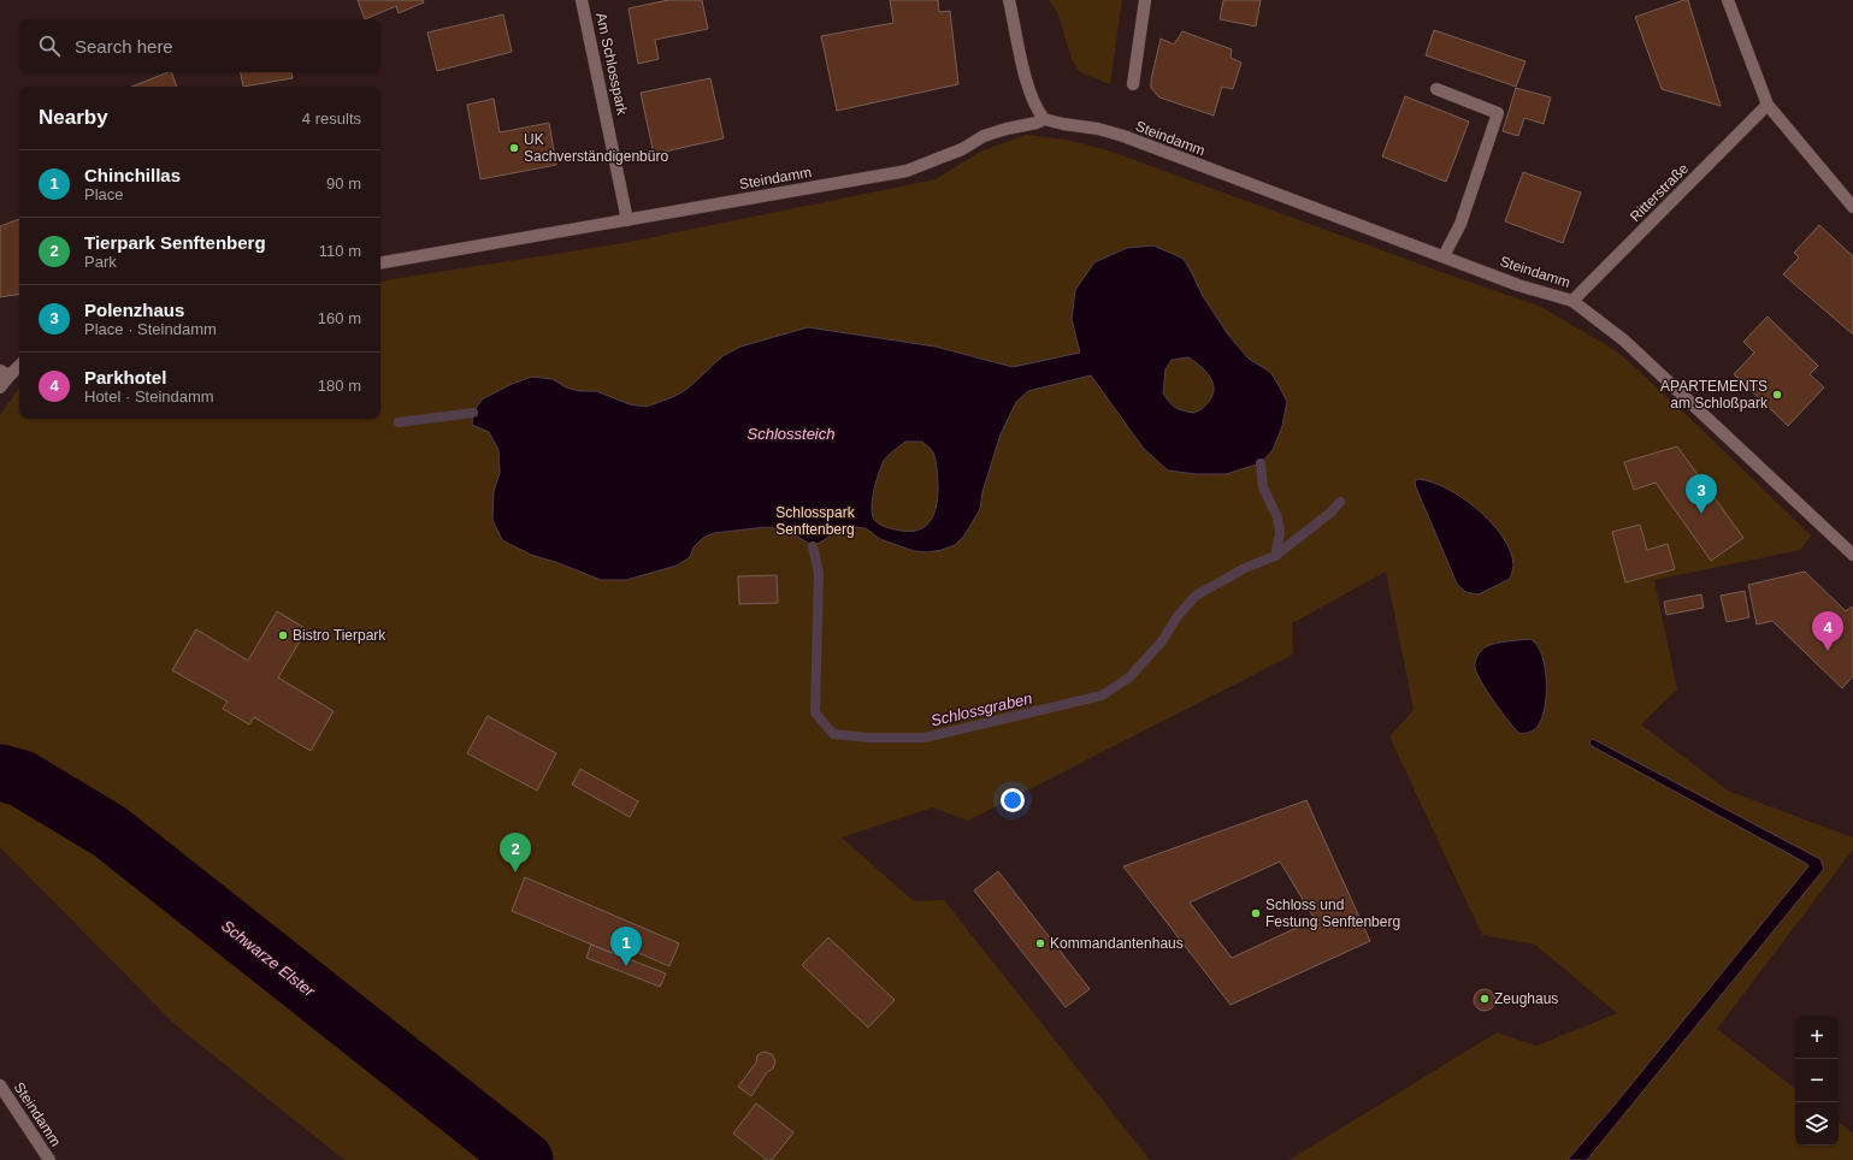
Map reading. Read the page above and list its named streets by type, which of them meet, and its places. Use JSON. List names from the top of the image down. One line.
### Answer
{"streets":{"street":["Am Schlosspark","Steindamm","Ritterstraße"]},"crossings":[["Am Schlosspark","Steindamm"],["Steindamm","Ritterstraße"]],"water":["Schlossteich","Schlossgraben","Schwarze Elster"],"parks":["Schlosspark Senftenberg"],"places":["UK Sachverständigenbüro","APARTEMENTS am Schloßpark","Bistro Tierpark","Schloss und Festung Senftenberg","Kommandantenhaus","Zeughaus"],"page":{"search":"Search here","heading":["Nearby","4 results"],"list":[{"mark":"1","name":"Chinchillas","note":"Place","value":"90 m"},{"mark":"2","name":"Tierpark Senftenberg","note":"Park","value":"110 m"},{"mark":"3","name":"Polenzhaus","note":"Place · Steindamm","value":"160 m"},{"mark":"4","name":"Parkhotel","note":"Hotel · Steindamm","value":"180 m"}],"pins":["3","4","2","1"],"map_buttons":["+","−"]}}
